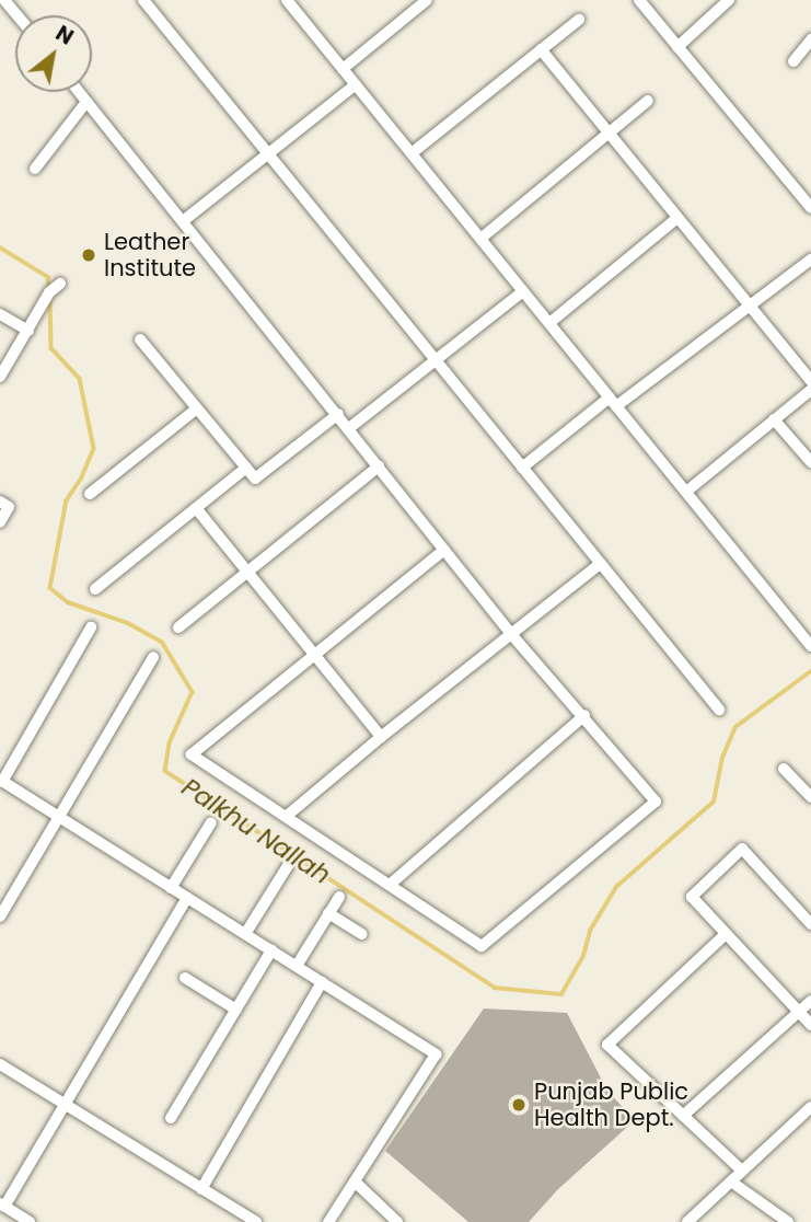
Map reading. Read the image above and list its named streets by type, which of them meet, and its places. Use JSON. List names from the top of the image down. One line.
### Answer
{"water":["Palkhu Nallah"],"places":["Leather Institute","Punjab Public Health Dept."],"north":"top right"}
